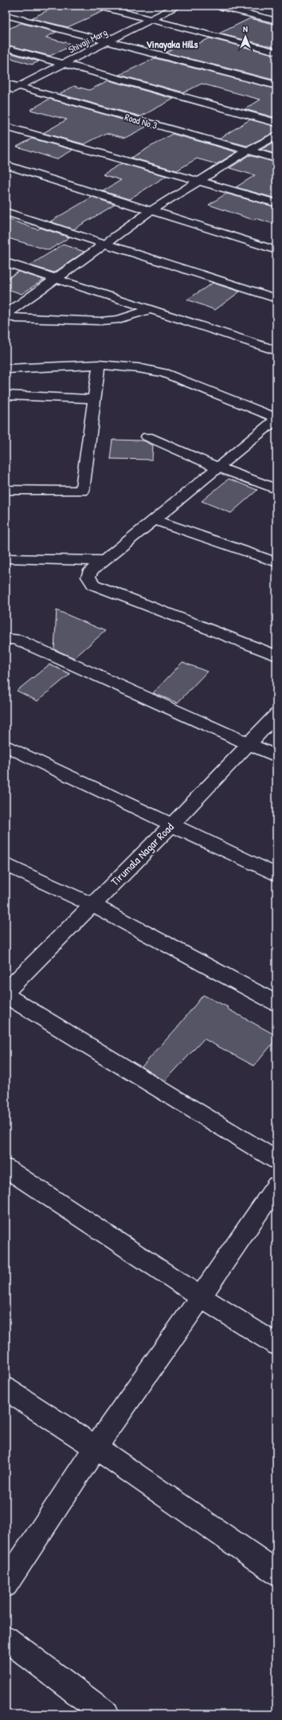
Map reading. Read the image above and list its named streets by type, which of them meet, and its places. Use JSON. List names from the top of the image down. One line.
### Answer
{"streets":{"street":["Shivaji Marg","Road No 3","Tirumala Nagar Road"]},"crossings":[["Shivaji Marg","Road No 3"]],"districts":["Vinayaka Hills"],"north":"top"}
